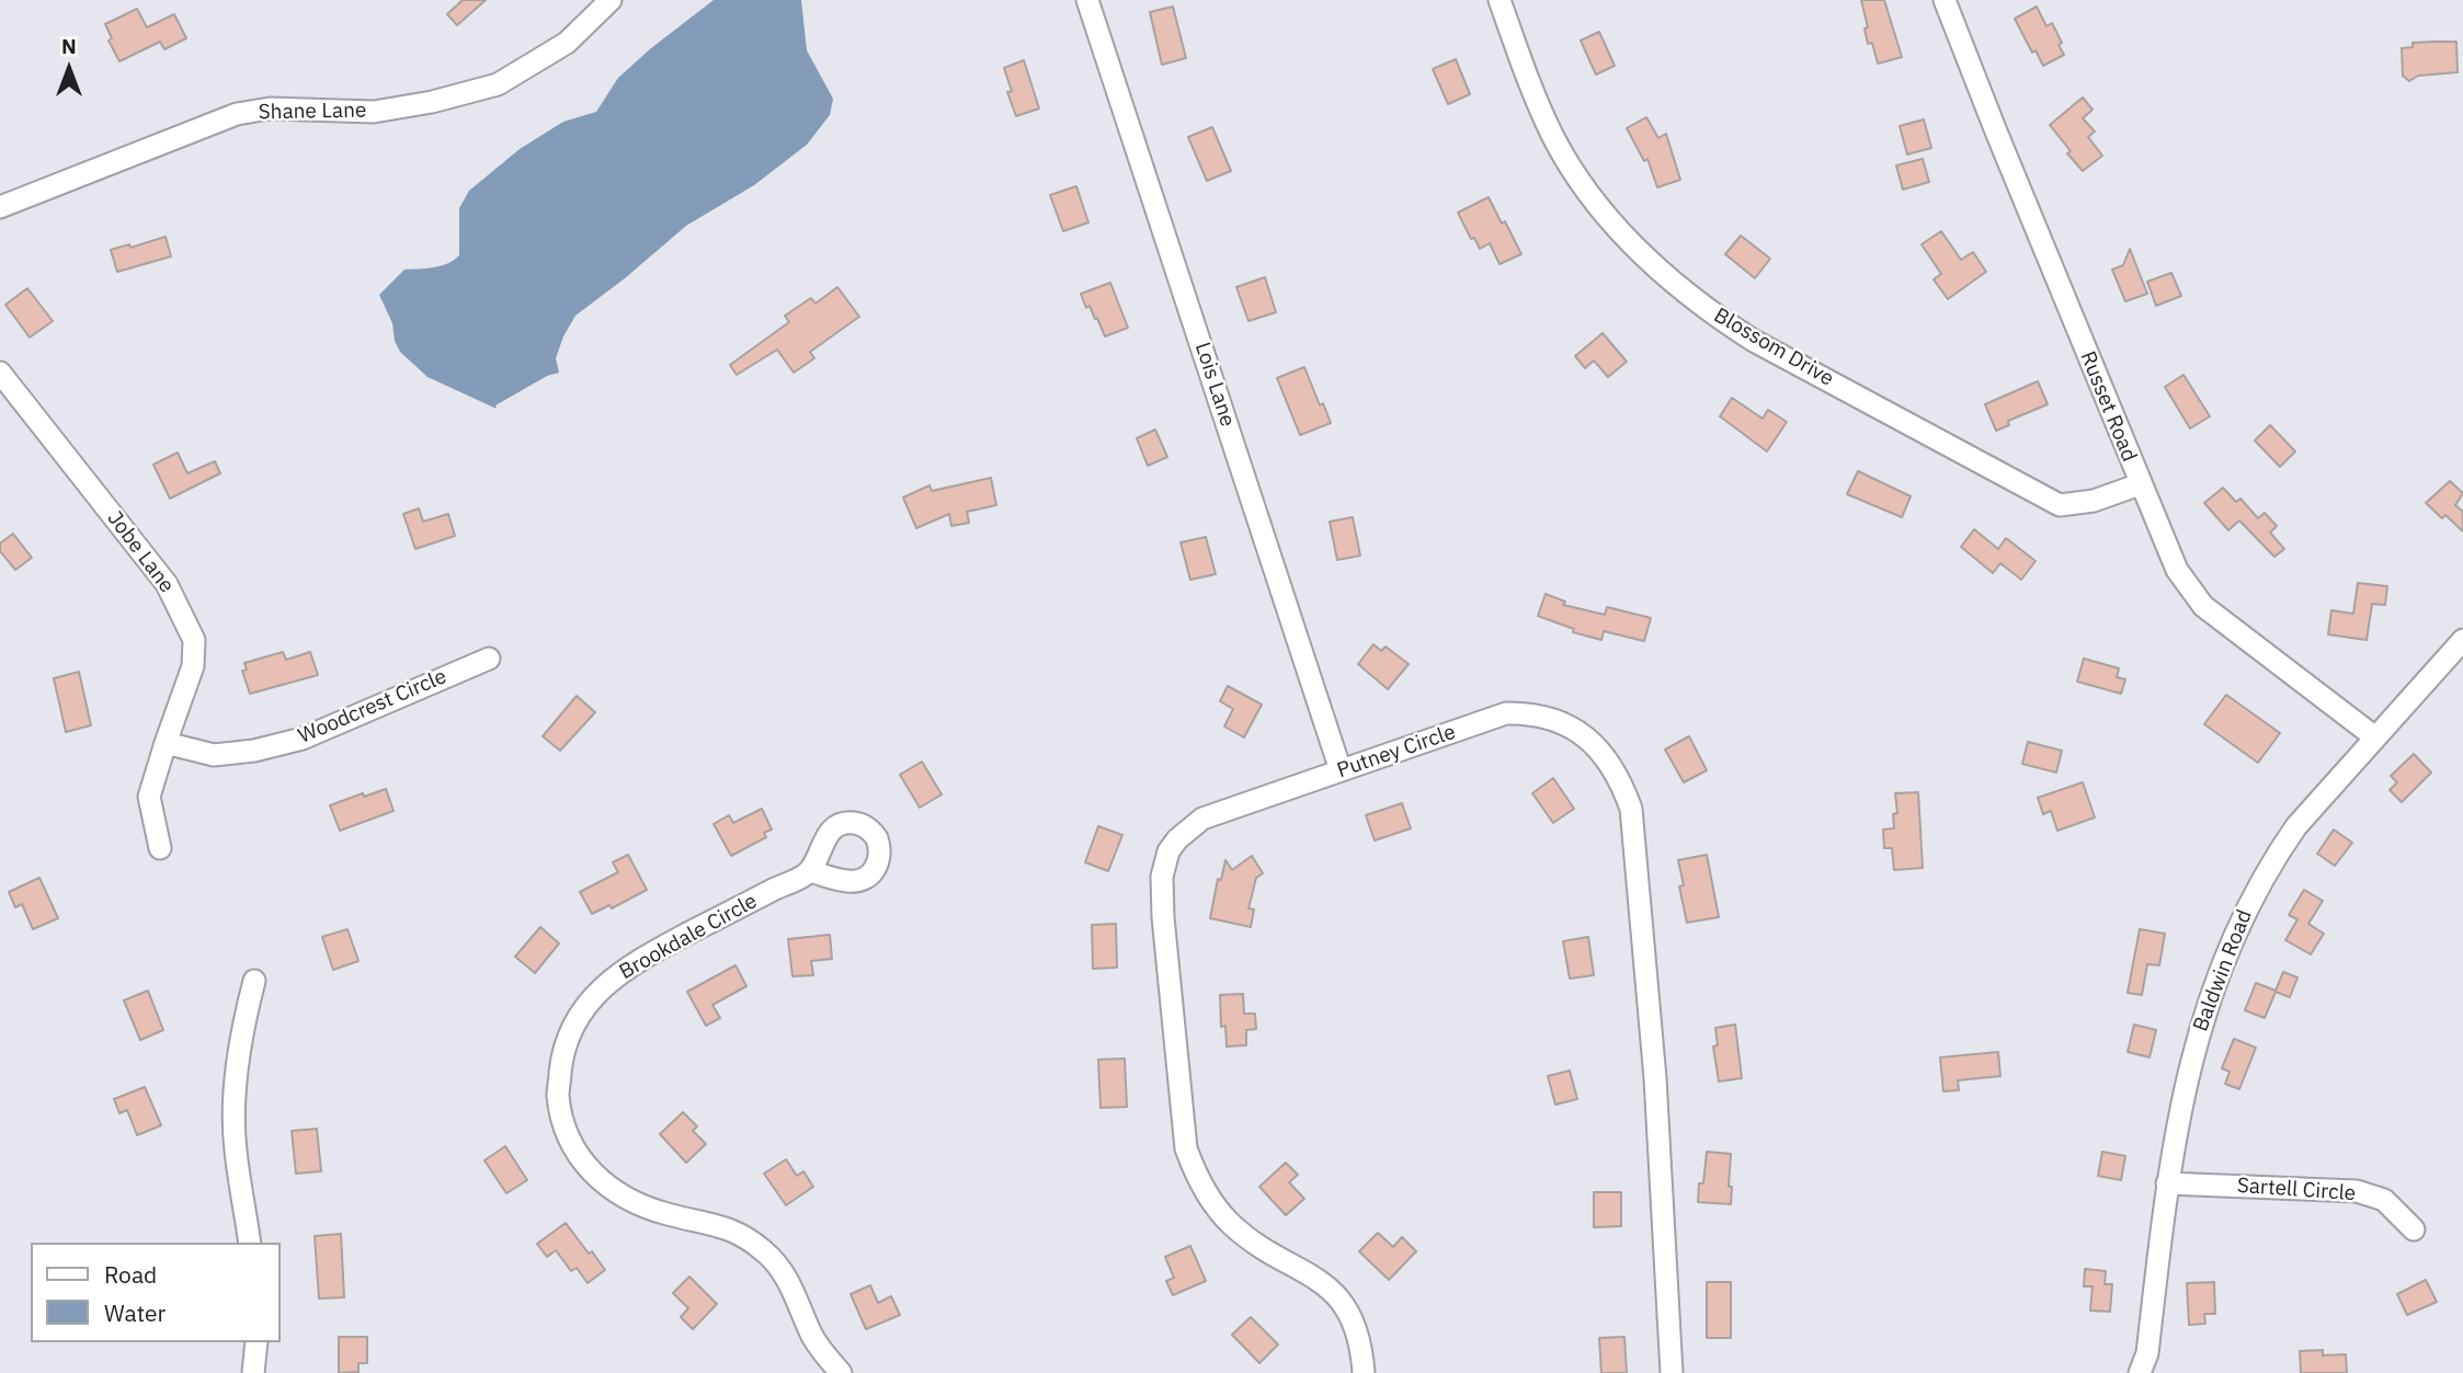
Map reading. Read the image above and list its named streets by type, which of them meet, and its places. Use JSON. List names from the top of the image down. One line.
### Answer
{"streets":{"street":["Shane Lane","Blossom Drive","Lois Lane","Russet Road","Jobe Lane","Woodcrest Circle","Putney Circle","Brookdale Circle","Baldwin Road","Sartell Circle"]},"crossings":[["Blossom Drive","Russet Road"],["Lois Lane","Putney Circle"],["Russet Road","Baldwin Road"],["Jobe Lane","Woodcrest Circle"],["Baldwin Road","Sartell Circle"]],"legend":["Road","Water"],"north":"top"}
